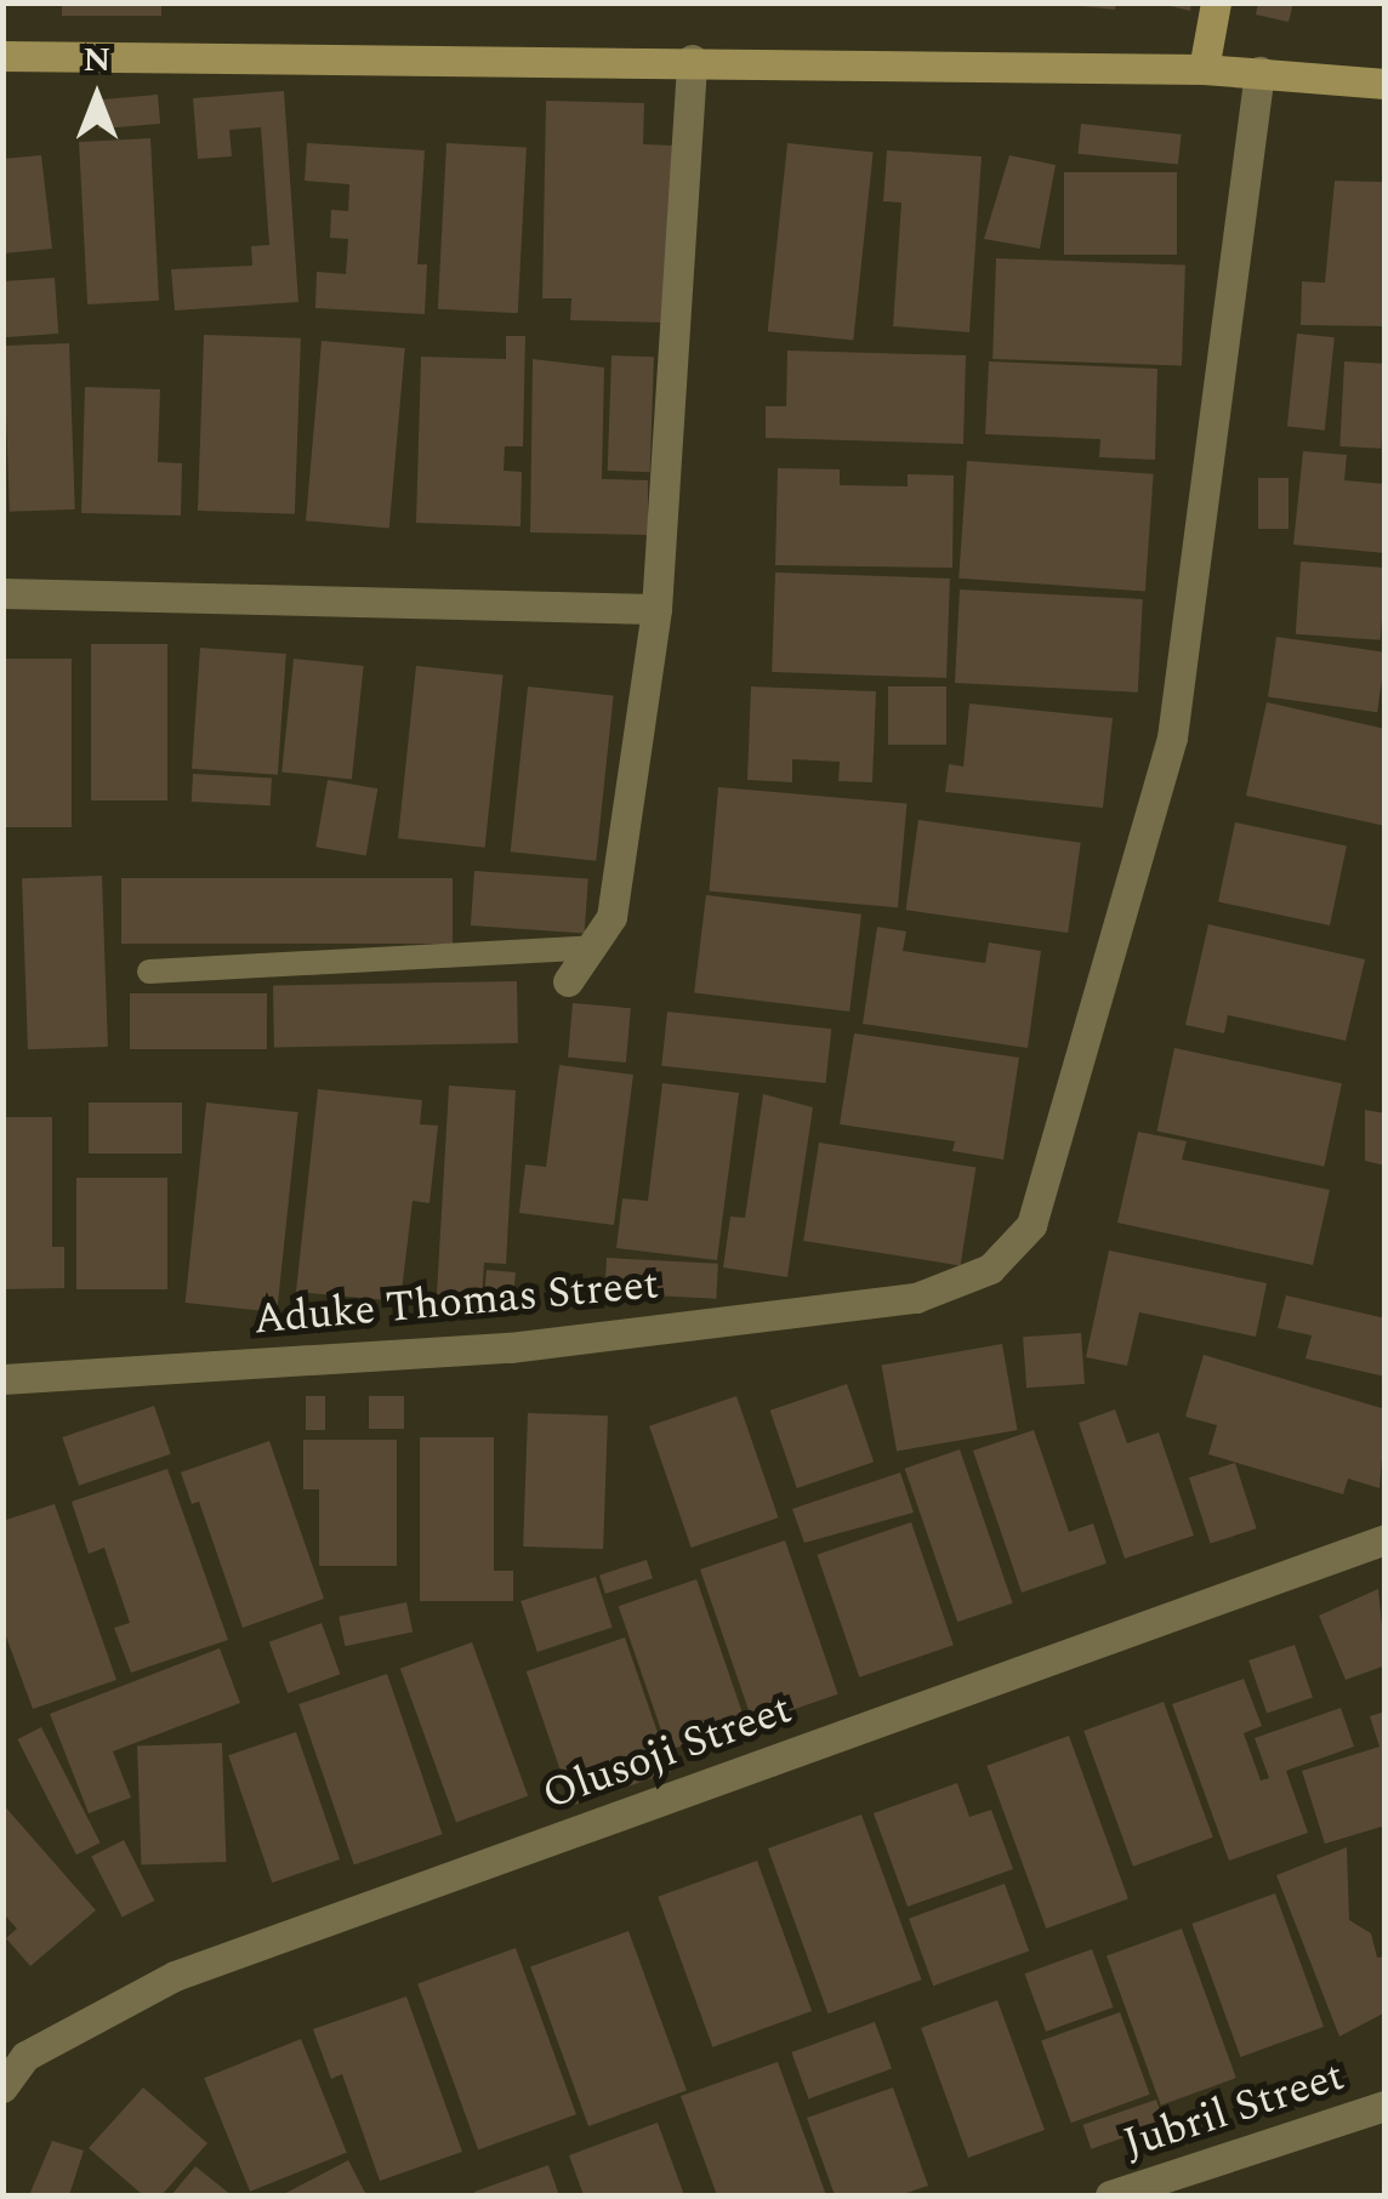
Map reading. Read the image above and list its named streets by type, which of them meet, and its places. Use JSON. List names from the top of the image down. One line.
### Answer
{"streets":{"street":["Aduke Thomas Street","Olusoji Street","Jubril Street"]},"north":"top"}
